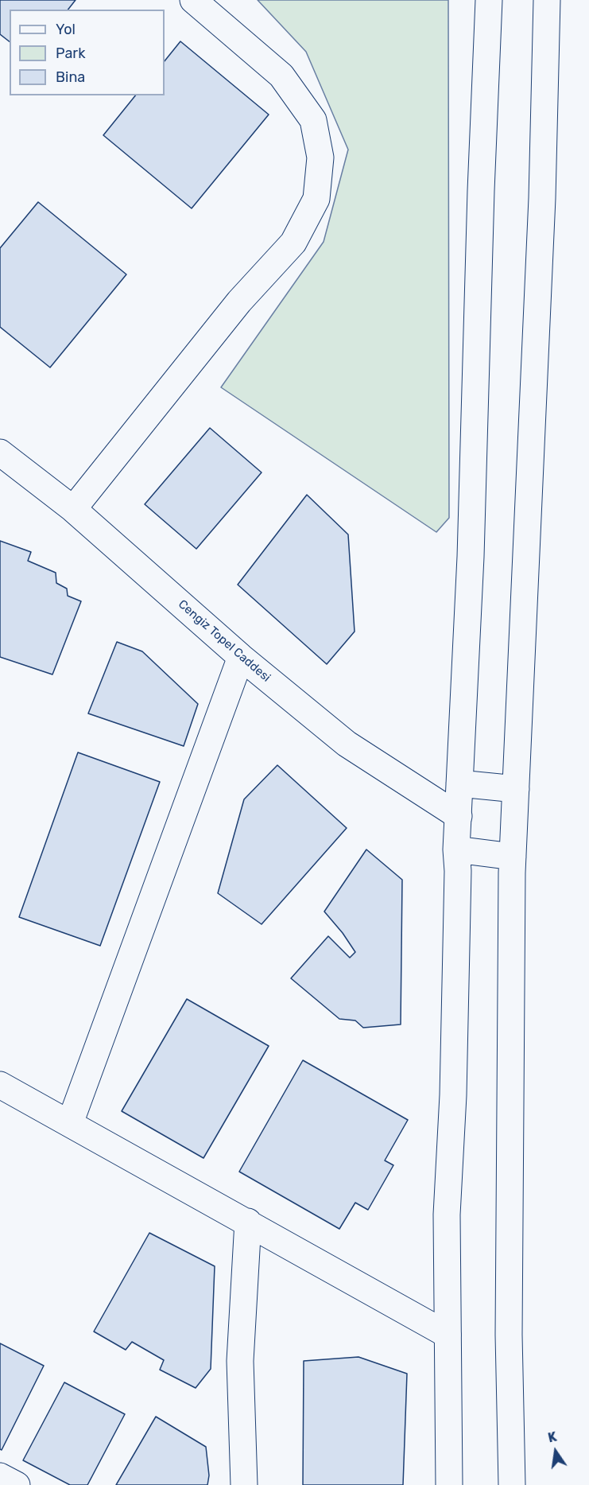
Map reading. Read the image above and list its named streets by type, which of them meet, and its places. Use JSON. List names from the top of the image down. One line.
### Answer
{"streets":{"main road":["Cengiz Topel Caddesi"]},"legend":["Yol","Park","Bina"],"north":"top"}
